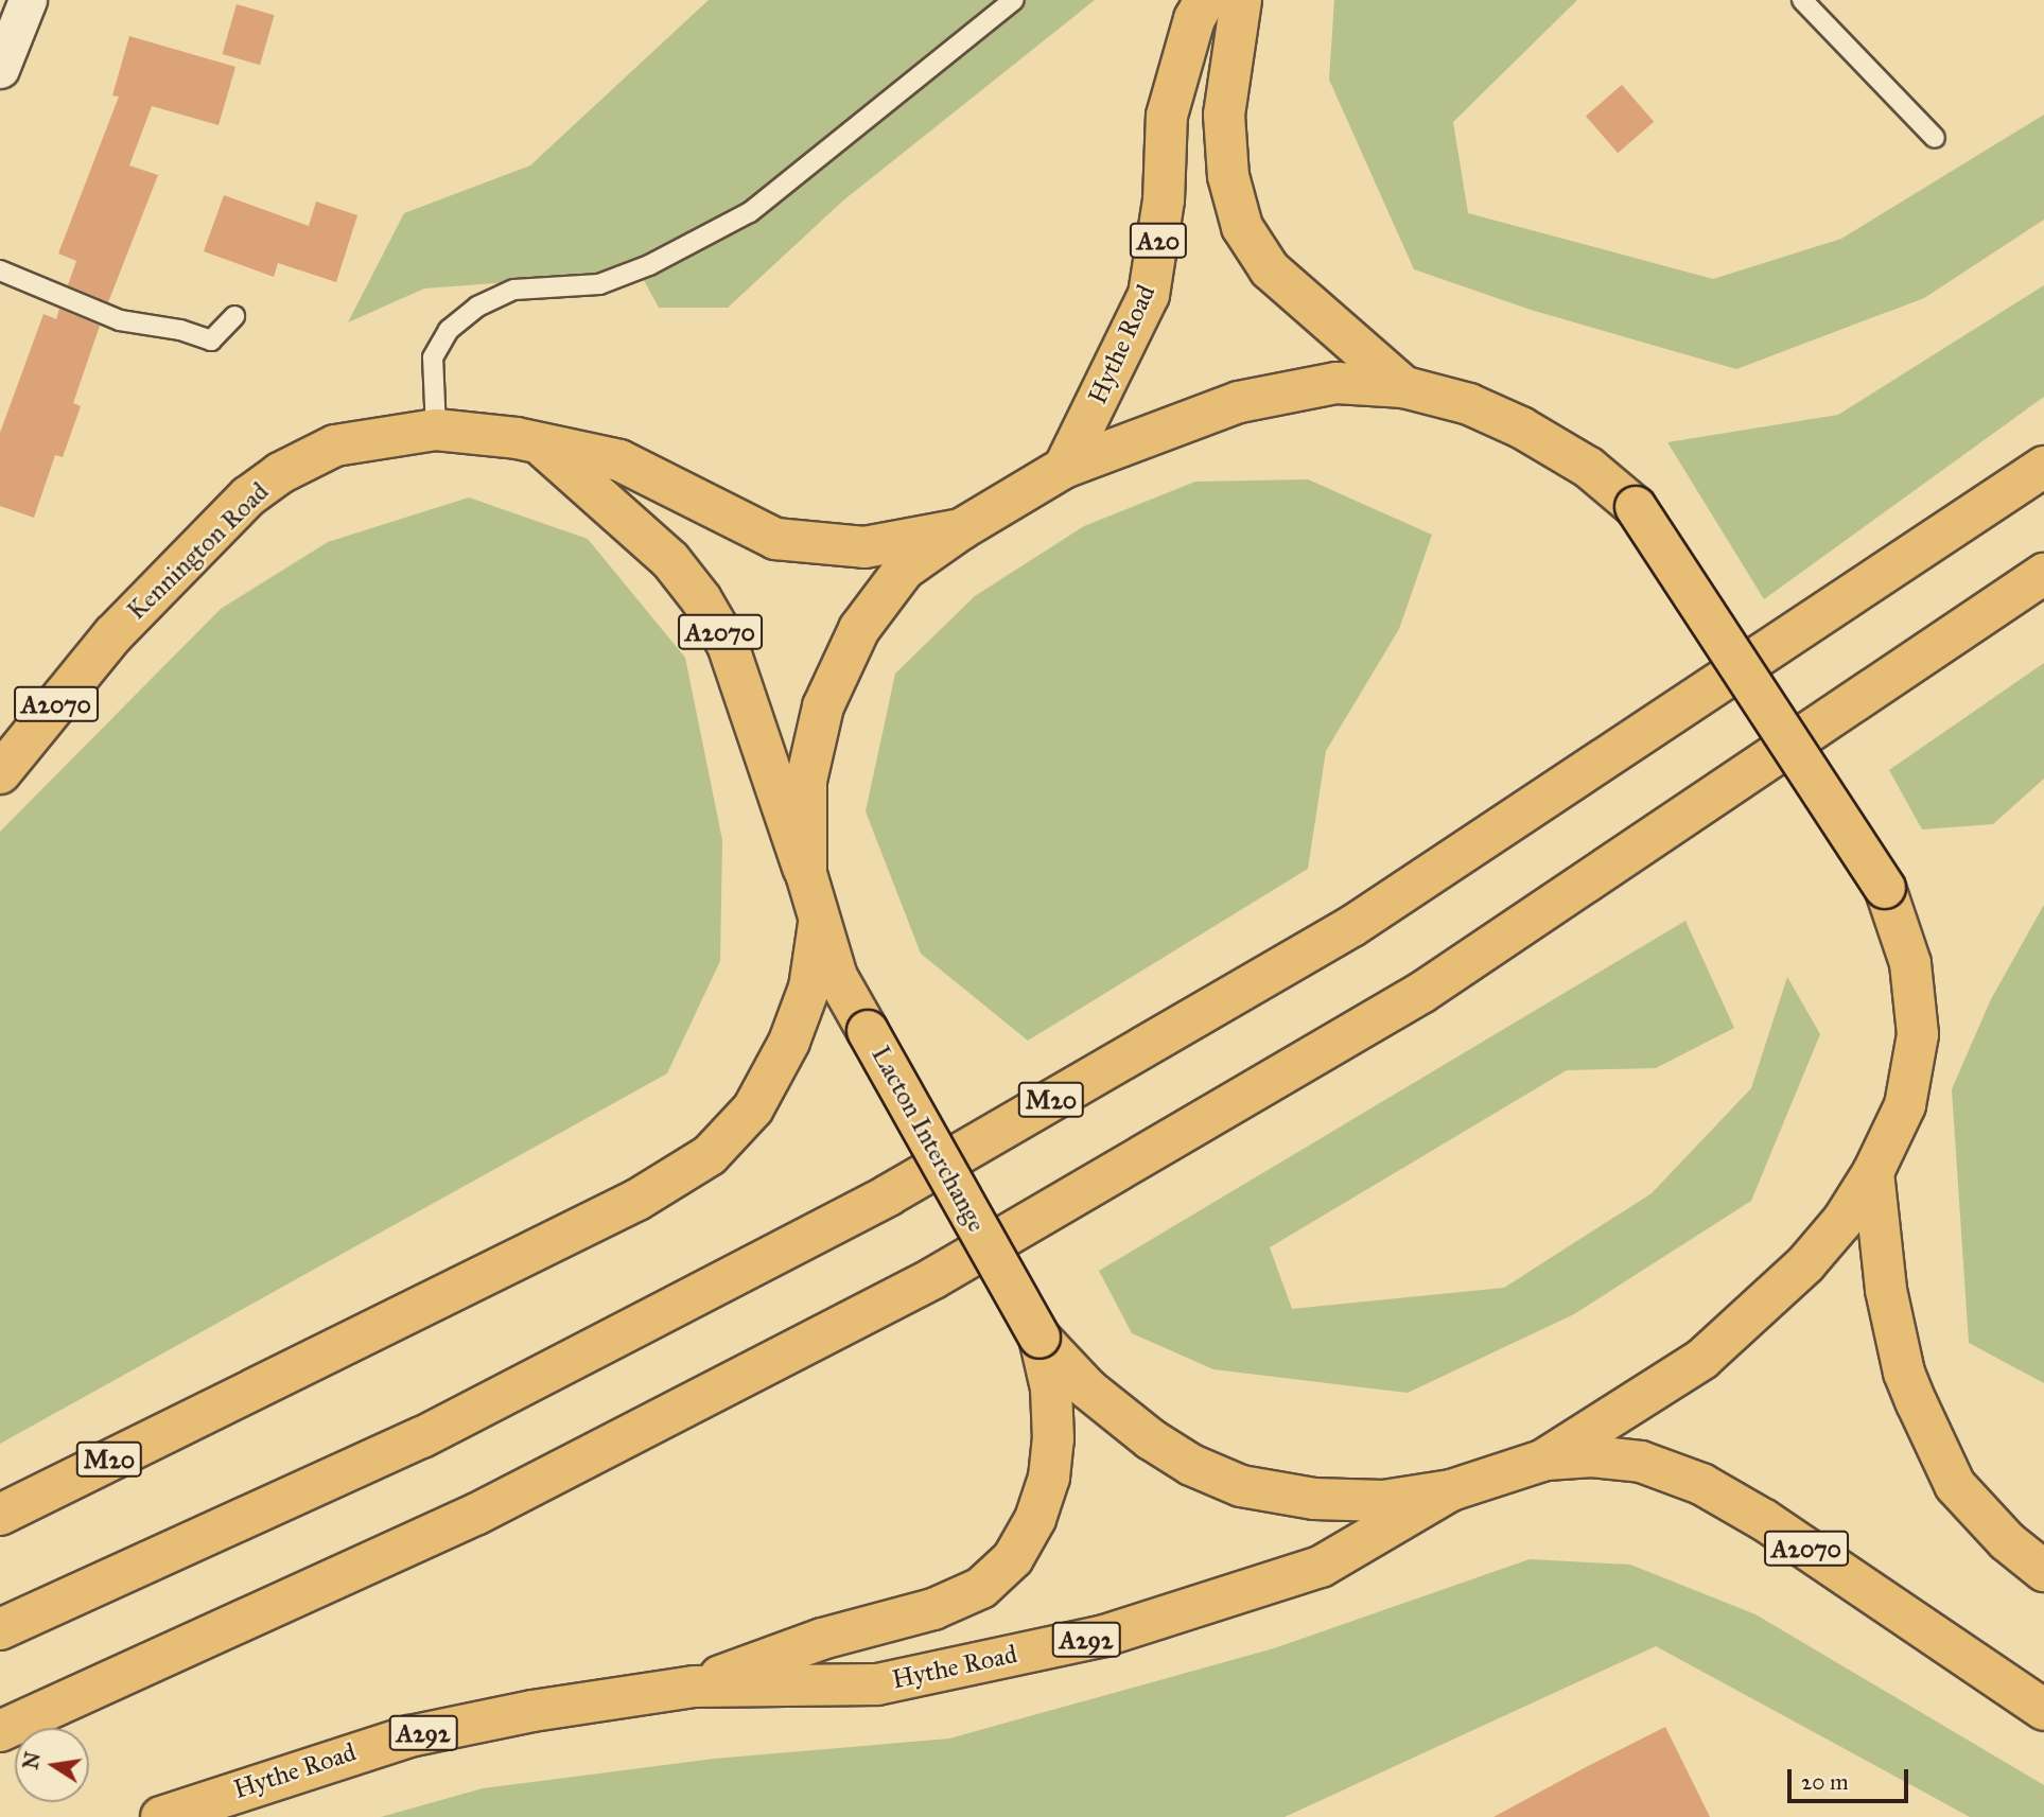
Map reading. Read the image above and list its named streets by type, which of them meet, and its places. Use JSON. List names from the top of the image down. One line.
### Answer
{"streets":{"main road":["A20","Hythe Road","Kennington Road","A2070","M20","Lacton Interchange","A292"]},"crossings":[["Hythe Road","Lacton Interchange"],["Kennington Road","Lacton Interchange"],["A2070","Lacton Interchange"],["M20","Lacton Interchange"]],"scale_bar":"20 m","north":"left"}
